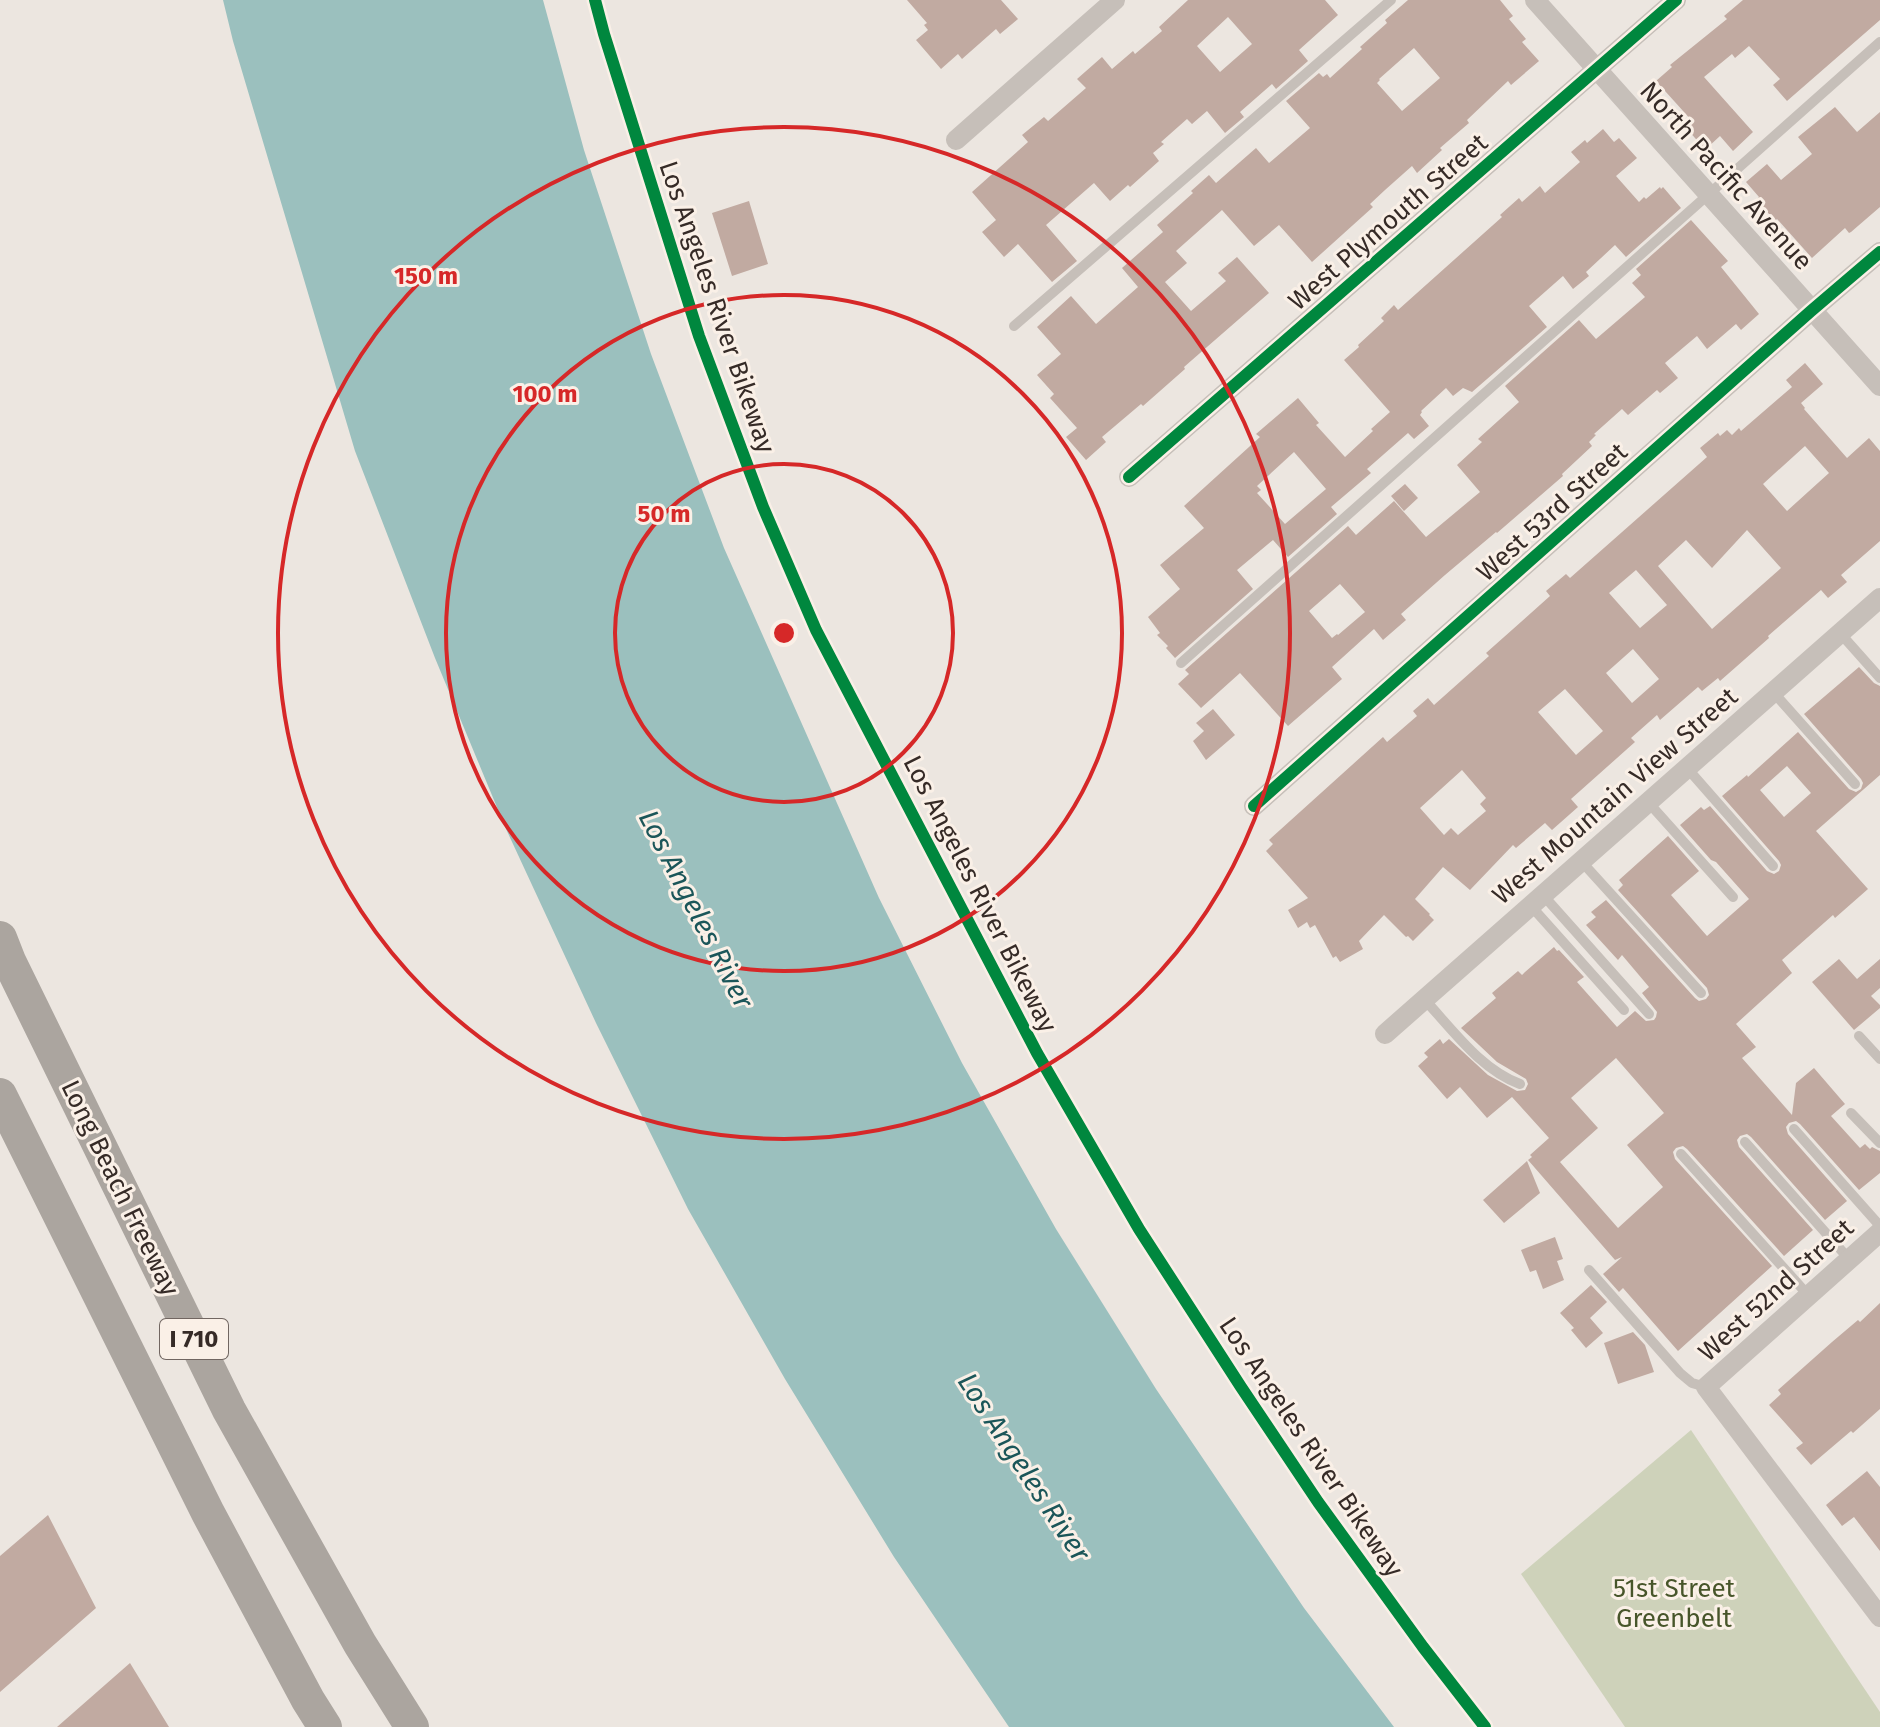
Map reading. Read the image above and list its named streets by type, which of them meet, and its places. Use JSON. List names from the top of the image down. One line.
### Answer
{"streets":{"highway":["Long Beach Freeway","I 710"],"street":["North Pacific Avenue","West Plymouth Street","West 53rd Street","West Mountain View Street","West 52nd Street"],"cycle path":["Los Angeles River Bikeway"]},"crossings":[["North Pacific Avenue","West Plymouth Street"],["North Pacific Avenue","West 53rd Street"]],"water":["Los Angeles River"],"parks":["51st Street Greenbelt"],"rings":["150 m","100 m","50 m"]}
